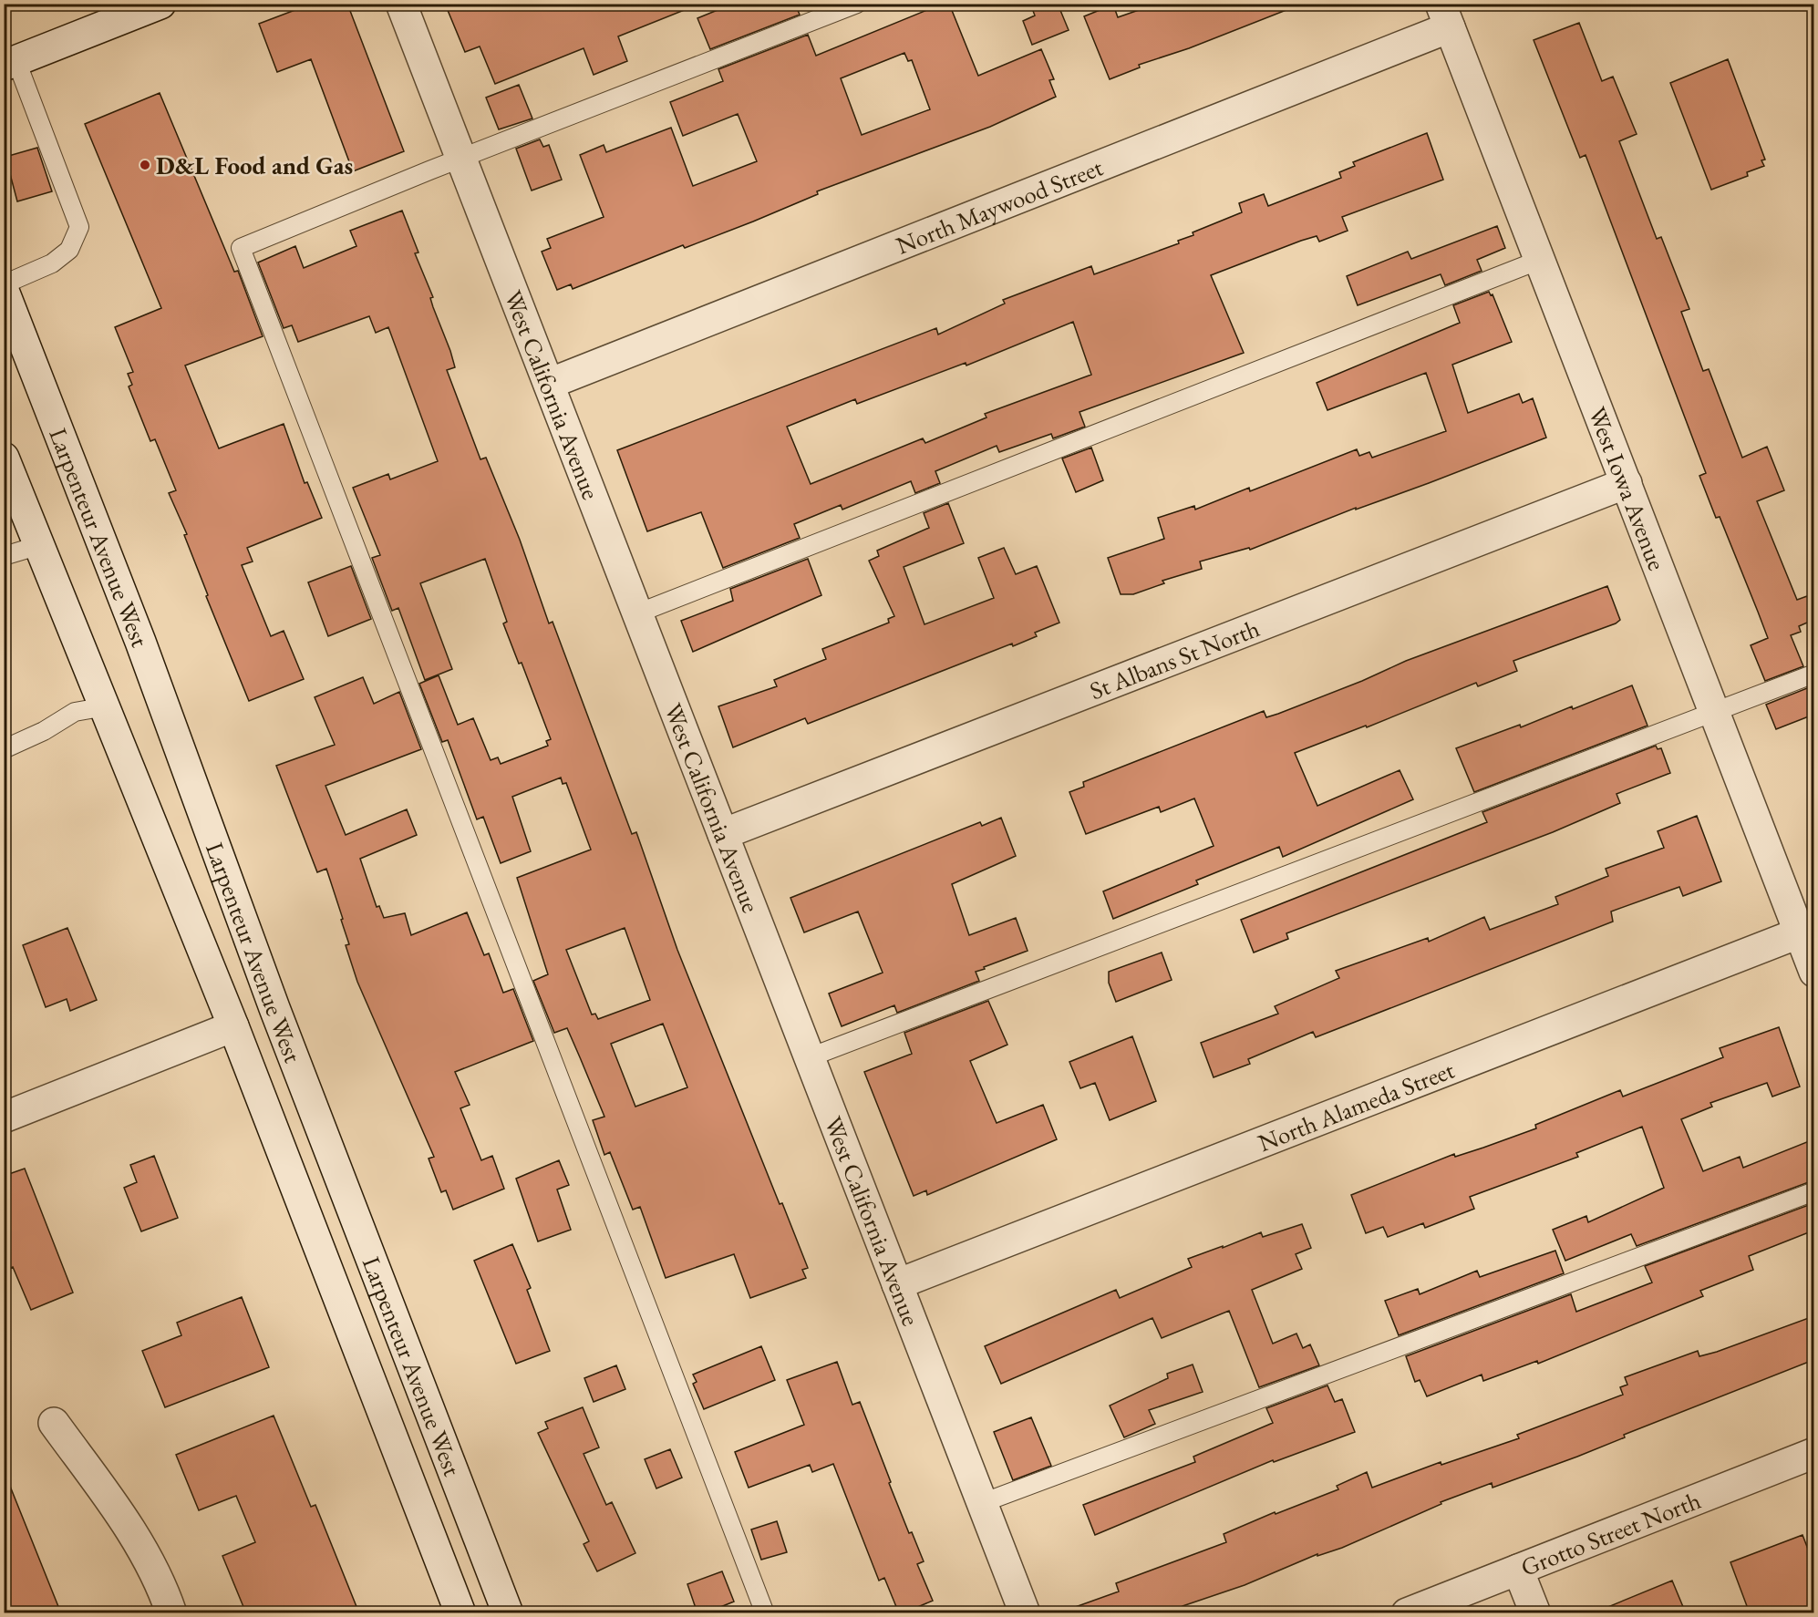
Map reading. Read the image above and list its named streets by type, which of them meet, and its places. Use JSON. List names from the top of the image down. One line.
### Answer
{"streets":{"street":["North Maywood Street","West California Avenue","West Iowa Avenue","Larpenteur Avenue West","St Albans St North","North Alameda Street","Grotto Street North"]},"crossings":[["North Maywood Street","West California Avenue"],["North Maywood Street","West Iowa Avenue"],["West California Avenue","St Albans St North"],["West California Avenue","North Alameda Street"],["West Iowa Avenue","St Albans St North"],["West Iowa Avenue","North Alameda Street"]],"places":["D&L Food and Gas"]}
